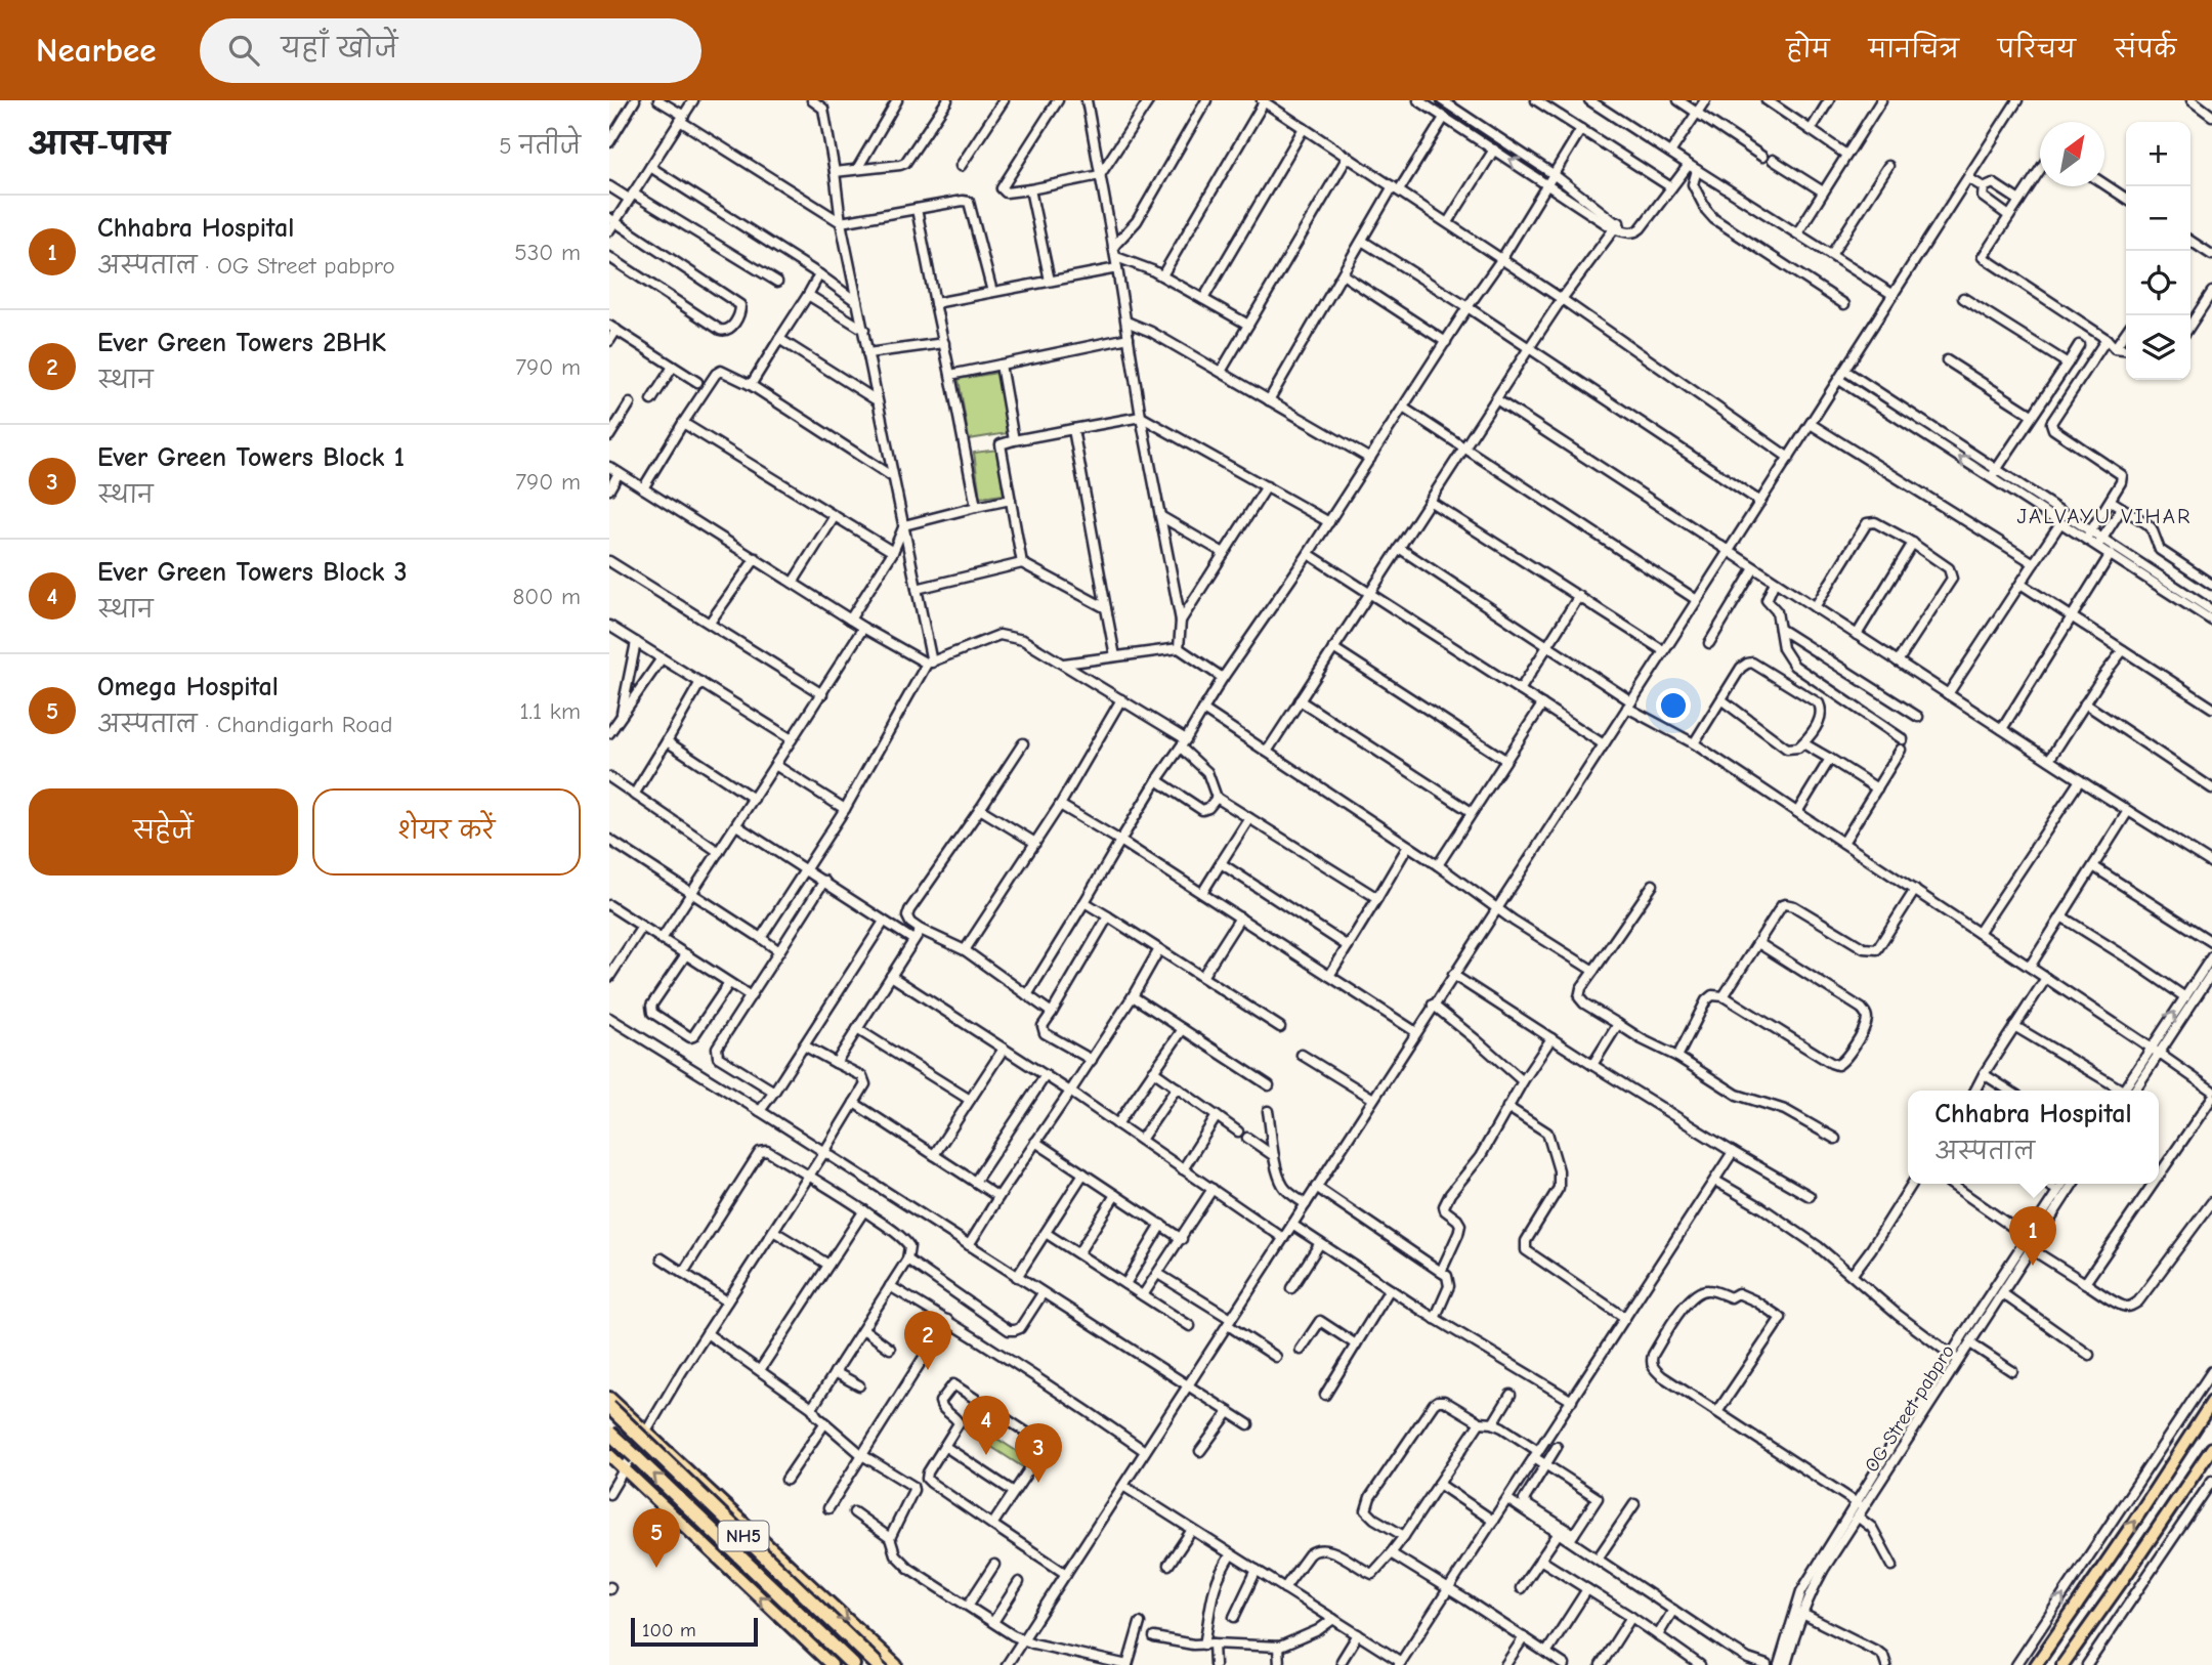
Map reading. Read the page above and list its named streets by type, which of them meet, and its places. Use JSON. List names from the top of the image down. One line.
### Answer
{"streets":{"highway":["NH5"],"street":["OG Street pabpro"]},"districts":["JALVAYU VIHAR"],"scale_bar":"100 m","north":"top right","page":{"header":"Nearbee","search":"यहाँ खोजें","nav":["होम","मानचित्र","परिचय","संपर्क"],"heading":["आस-पास","5 नतीजे"],"map_buttons":["+","−"],"list":[{"mark":"1","name":"Chhabra Hospital","note":"अस्पताल · OG Street pabpro","value":"530 m"},{"mark":"2","name":"Ever Green Towers 2BHK","note":"स्थान","value":"790 m"},{"mark":"3","name":"Ever Green Towers Block 1","note":"स्थान","value":"790 m"},{"mark":"4","name":"Ever Green Towers Block 3","note":"स्थान","value":"800 m"},{"mark":"5","name":"Omega Hospital","note":"अस्पताल · Chandigarh Road","value":"1.1 km"}],"buttons":["सहेजें","शेयर करें"],"popup":["Chhabra Hospital","अस्पताल"],"pins":["1","2","4","3","5"],"scale":"100 m"}}
